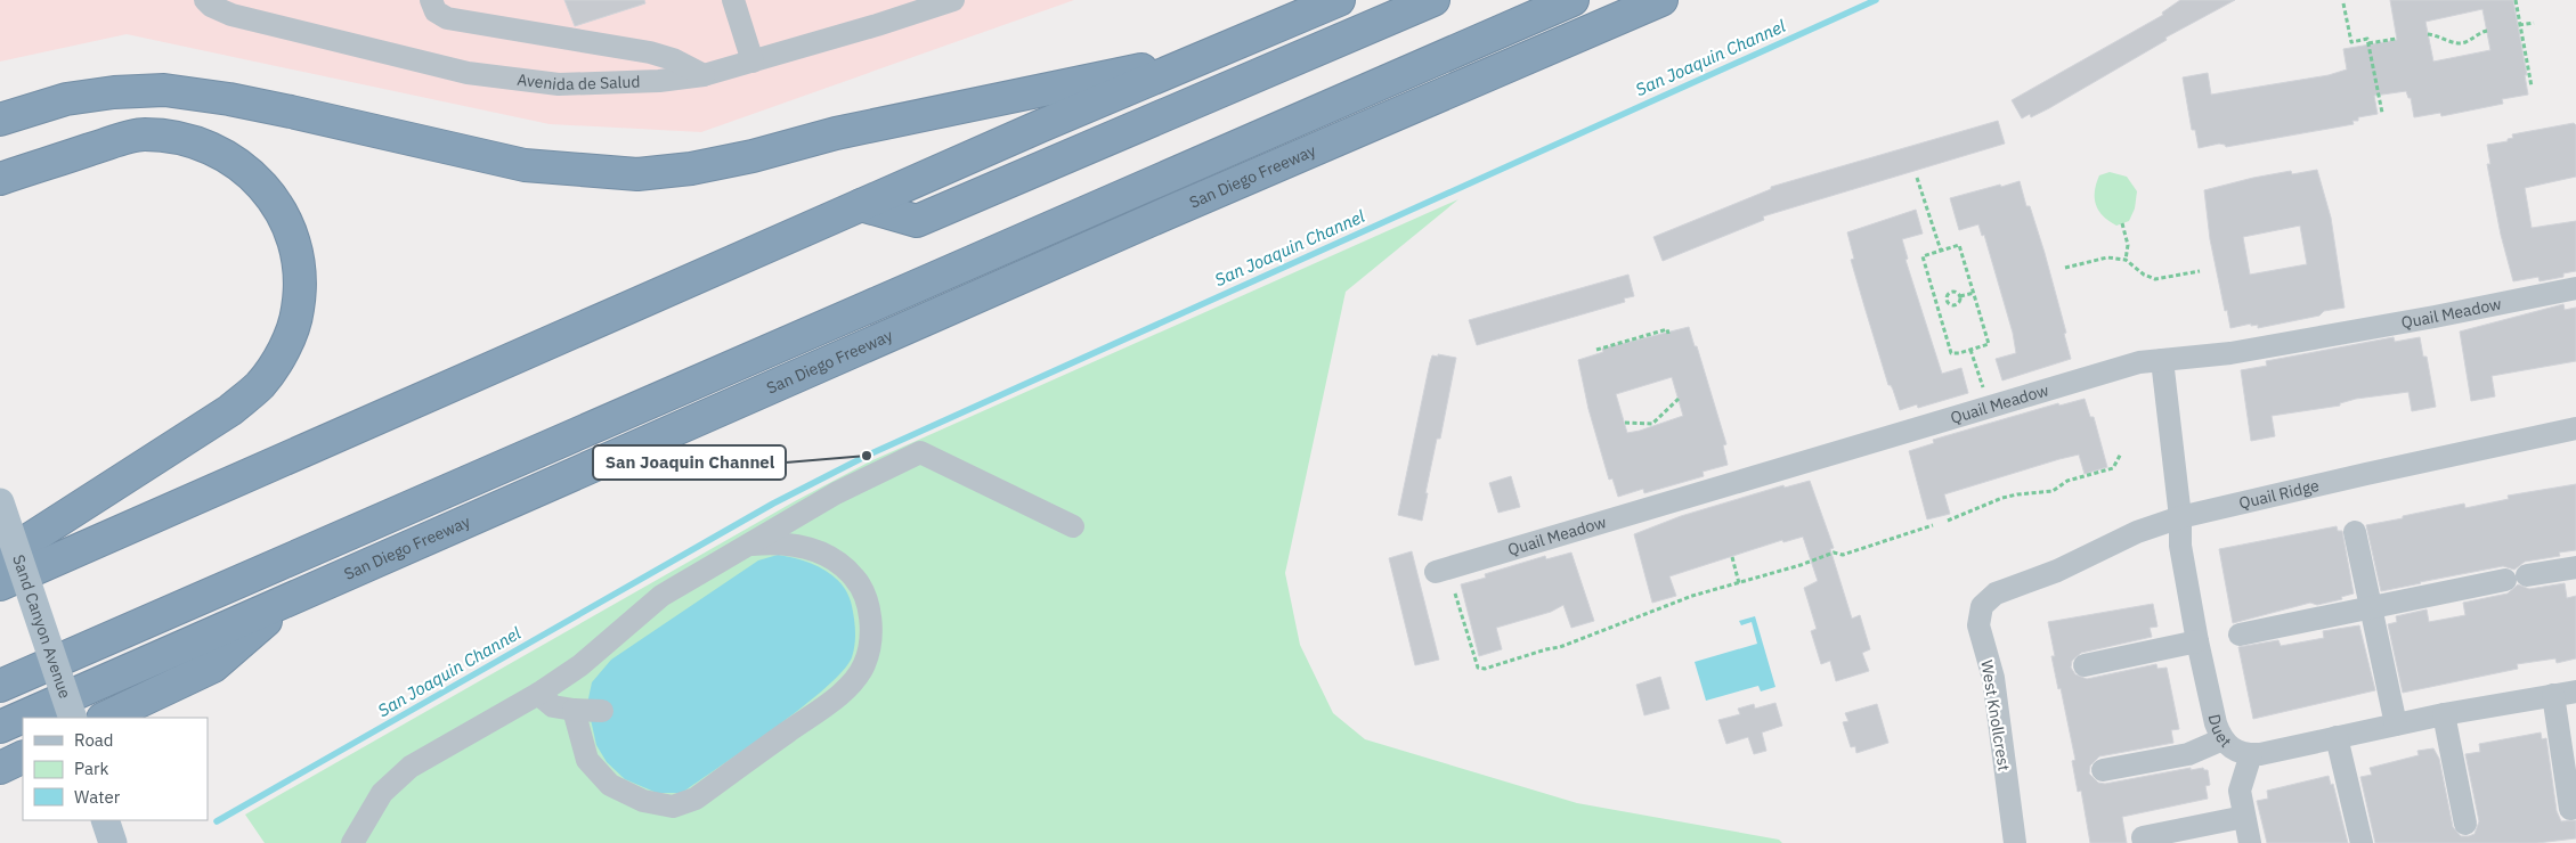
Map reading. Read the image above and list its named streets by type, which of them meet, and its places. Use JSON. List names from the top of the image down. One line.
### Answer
{"streets":{"highway":["San Diego Freeway"],"main road":["Sand Canyon Avenue"],"street":["Avenida de Salud","Quail Meadow","Quail Ridge","West Knollcrest","Duet"]},"crossings":[["Quail Meadow","Duet"],["Quail Ridge","West Knollcrest"],["Quail Ridge","Duet"]],"water":["San Joaquin Channel"],"places":["San Joaquin Channel"],"legend":["Road","Park","Water"]}
